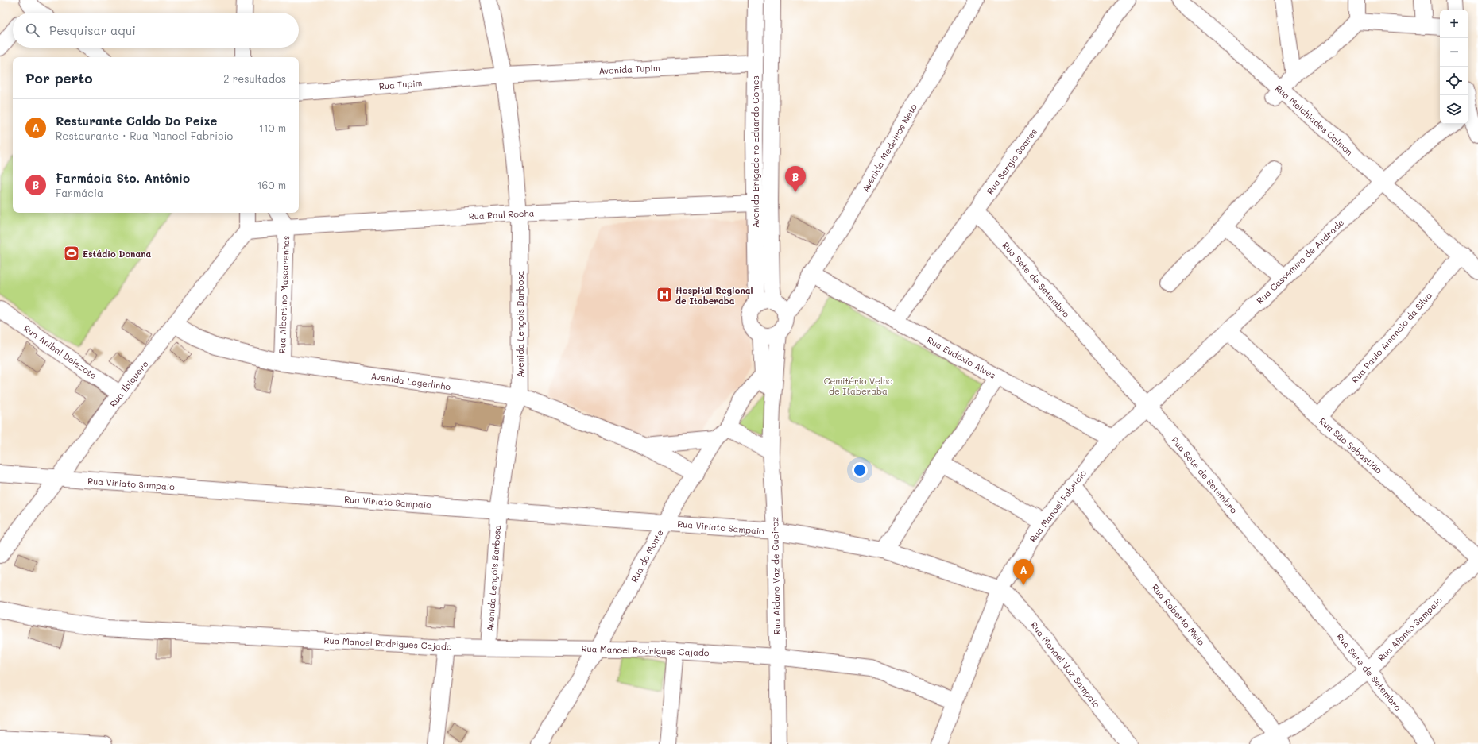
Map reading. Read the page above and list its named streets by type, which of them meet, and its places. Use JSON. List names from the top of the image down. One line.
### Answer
{"streets":{"street":["Avenida Tupim","Rua Tupim","Rua Melchiades Calmon","Avenida Medeiros Neto","Avenida Brigadeiro Eduardo Gomes","Rua Sergio Soares","Rua Raul Rocha","Rua Cassemiro de Andrade","Rua Sete de Setembro","Rua Albertino Mascarenhas","Avenida Lençóis Barbosa","Rua Paulo Amancio da Silva","Rua Anibal Delezote","Rua Eudóxio Alves","Avenida Lagedinho","Rua Ibiquera","Rua São Sebastião","Rua Viriato Sampaio","Rua Manoel Fabricio","Rua do Monte","Rua Aidano Vaz de Queiroz","Rua Roberto Melo","Rua Afonso Sampaio","Rua Manoel Rodrigues Cajado","Rua Manoel Vaz Sampaio"]},"crossings":[["Avenida Tupim","Rua Tupim"],["Avenida Tupim","Avenida Brigadeiro Eduardo Gomes"],["Avenida Tupim","Avenida Lençóis Barbosa"],["Rua Tupim","Avenida Lençóis Barbosa"],["Rua Melchiades Calmon","Rua Cassemiro de Andrade"],["Avenida Medeiros Neto","Avenida Brigadeiro Eduardo Gomes"],["Avenida Medeiros Neto","Rua Eudóxio Alves"],["Avenida Medeiros Neto","Rua Aidano Vaz de Queiroz"],["Avenida Brigadeiro Eduardo Gomes","Rua Raul Rocha"],["Avenida Brigadeiro Eduardo Gomes","Rua Aidano Vaz de Queiroz"],["Rua Sergio Soares","Rua Sete de Setembro"],["Rua Sergio Soares","Rua Eudóxio Alves"],["Rua Raul Rocha","Rua Albertino Mascarenhas"],["Rua Raul Rocha","Avenida Lençóis Barbosa"],["Rua Raul Rocha","Rua Ibiquera"],["Rua Cassemiro de Andrade","Rua Sete de Setembro"],["Rua Cassemiro de Andrade","Rua São Sebastião"],["Rua Cassemiro de Andrade","Rua Manoel Fabricio"],["Rua Sete de Setembro","Rua Manoel Fabricio"],["Rua Sete de Setembro","Rua Afonso Sampaio"],["Rua Albertino Mascarenhas","Avenida Lagedinho"],["Avenida Lençóis Barbosa","Avenida Lagedinho"],["Avenida Lençóis Barbosa","Rua Viriato Sampaio"],["Avenida Lençóis Barbosa","Rua Manoel Rodrigues Cajado"],["Rua Paulo Amancio da Silva","Rua São Sebastião"],["Rua Anibal Delezote","Rua Ibiquera"],["Rua Eudóxio Alves","Rua Manoel Fabricio"],["Avenida Lagedinho","Rua Ibiquera"],["Avenida Lagedinho","Rua do Monte"],["Rua Ibiquera","Rua Viriato Sampaio"],["Rua Viriato Sampaio","Rua Manoel Fabricio"],["Rua Viriato Sampaio","Rua do Monte"],["Rua Viriato Sampaio","Rua Aidano Vaz de Queiroz"],["Rua Viriato Sampaio","Rua Manoel Vaz Sampaio"],["Rua Manoel Fabricio","Rua Roberto Melo"],["Rua Manoel Fabricio","Rua Manoel Rodrigues Cajado"],["Rua Manoel Fabricio","Rua Manoel Vaz Sampaio"],["Rua do Monte","Rua Aidano Vaz de Queiroz"],["Rua do Monte","Rua Manoel Rodrigues Cajado"],["Rua Aidano Vaz de Queiroz","Rua Manoel Rodrigues Cajado"],["Rua Roberto Melo","Rua Afonso Sampaio"]],"parks":["Cemitério Velho de Itaberaba"],"places":{"sports":["Estádio Donana"],"hospital":["Hospital Regional de Itaberaba"]},"page":{"map_buttons":["+","−"],"search":"Pesquisar aqui","heading":["Por perto","2 resultados"],"list":[{"mark":"A","name":"Resturante Caldo Do Peixe","note":"Restaurante · Rua Manoel Fabricio","value":"110 m"},{"mark":"B","name":"Farmácia Sto. Antônio","note":"Farmácia","value":"160 m"}],"pins":["B","A"]}}
